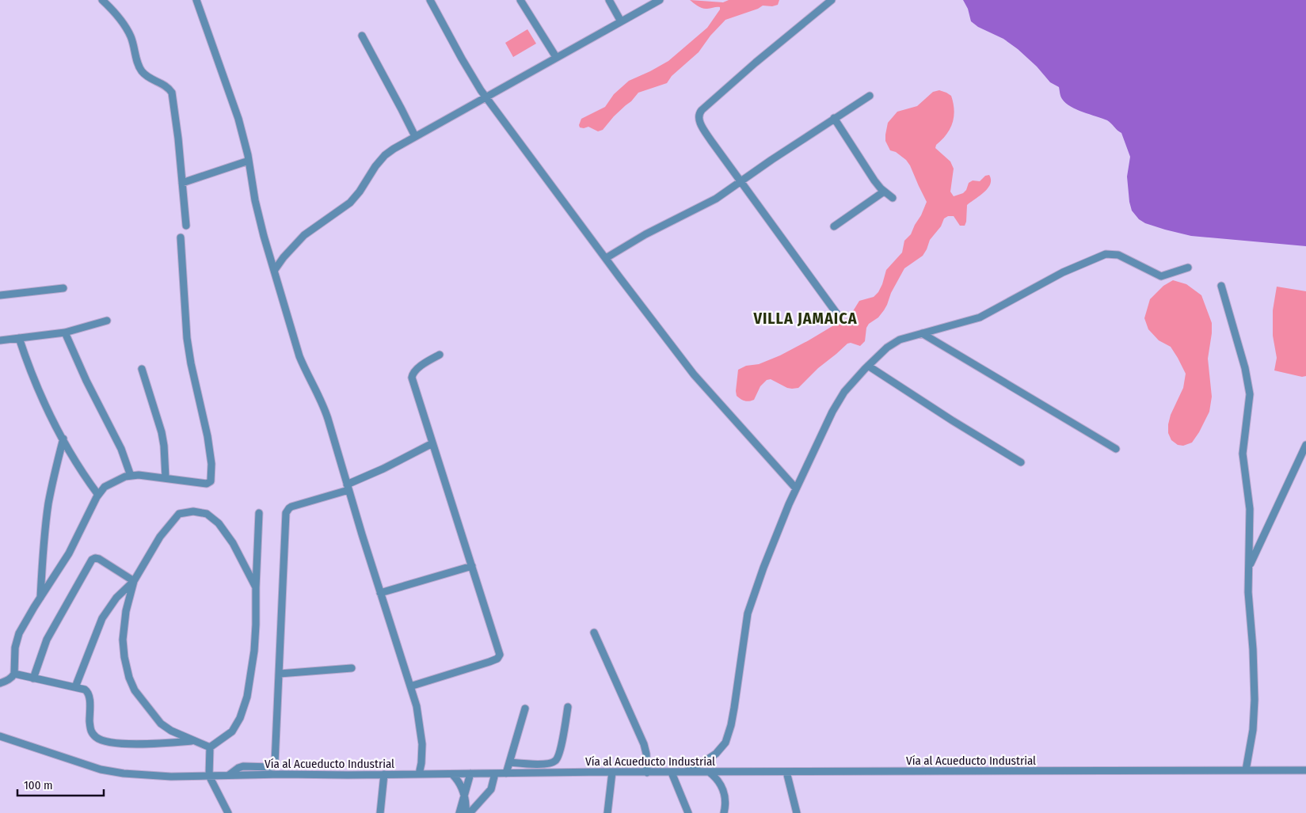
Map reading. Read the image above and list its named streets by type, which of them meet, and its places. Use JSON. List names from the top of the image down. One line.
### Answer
{"streets":{"street":["Vía al Acueducto Industrial"]},"districts":["VILLA JAMAICA"],"scale_bar":"100 m"}
